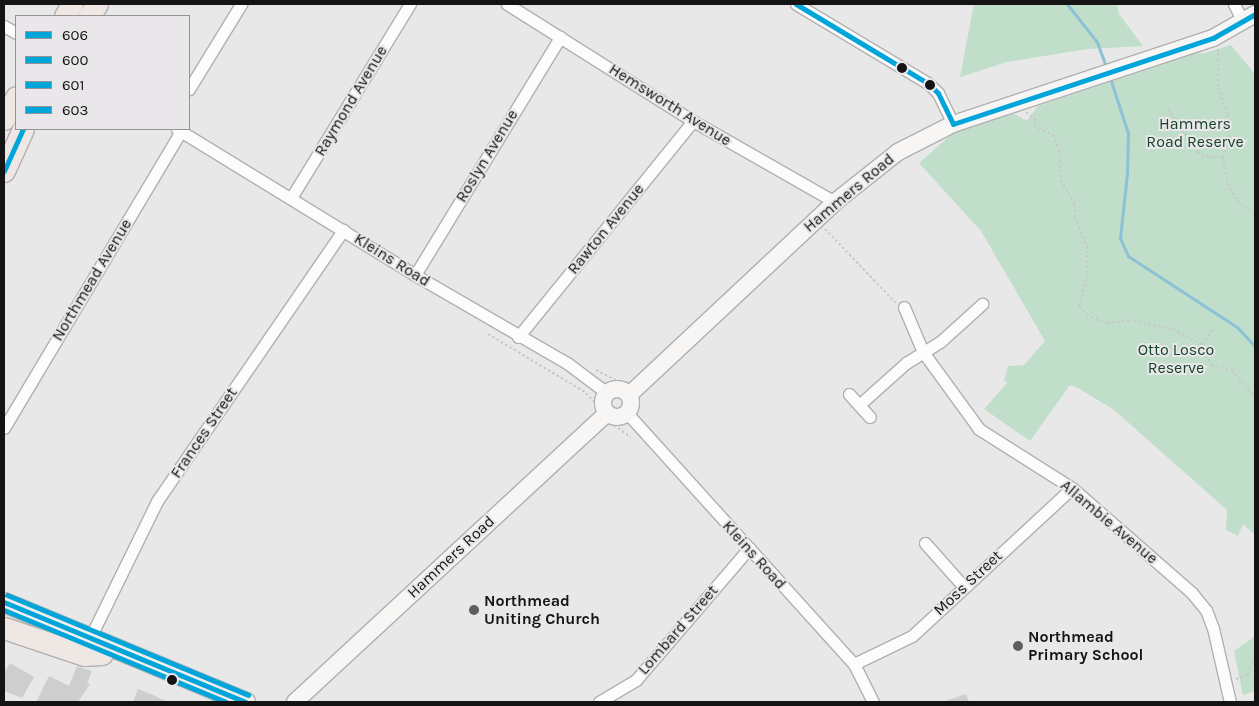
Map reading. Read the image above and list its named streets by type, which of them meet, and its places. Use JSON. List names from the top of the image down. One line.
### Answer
{"streets":{"street":["Raymond Avenue","Hemsworth Avenue","Roslyn Avenue","Hammers Road","Rawton Avenue","Kleins Road","Northmead Avenue","Frances Street","Allambie Avenue","Moss Street","Lombard Street"]},"crossings":[["Raymond Avenue","Kleins Road"],["Hemsworth Avenue","Roslyn Avenue"],["Hemsworth Avenue","Hammers Road"],["Hemsworth Avenue","Rawton Avenue"],["Roslyn Avenue","Kleins Road"],["Hammers Road","Kleins Road"],["Rawton Avenue","Kleins Road"],["Kleins Road","Northmead Avenue"],["Kleins Road","Frances Street"],["Kleins Road","Moss Street"],["Kleins Road","Lombard Street"],["Allambie Avenue","Moss Street"]],"parks":["Hammers Road Reserve","Otto Losco Reserve"],"places":["Northmead Uniting Church","Northmead Primary School"],"lines":["transit line 606","transit line 603","transit line 600","transit line 601"],"legend":["606","600","601","603"]}
